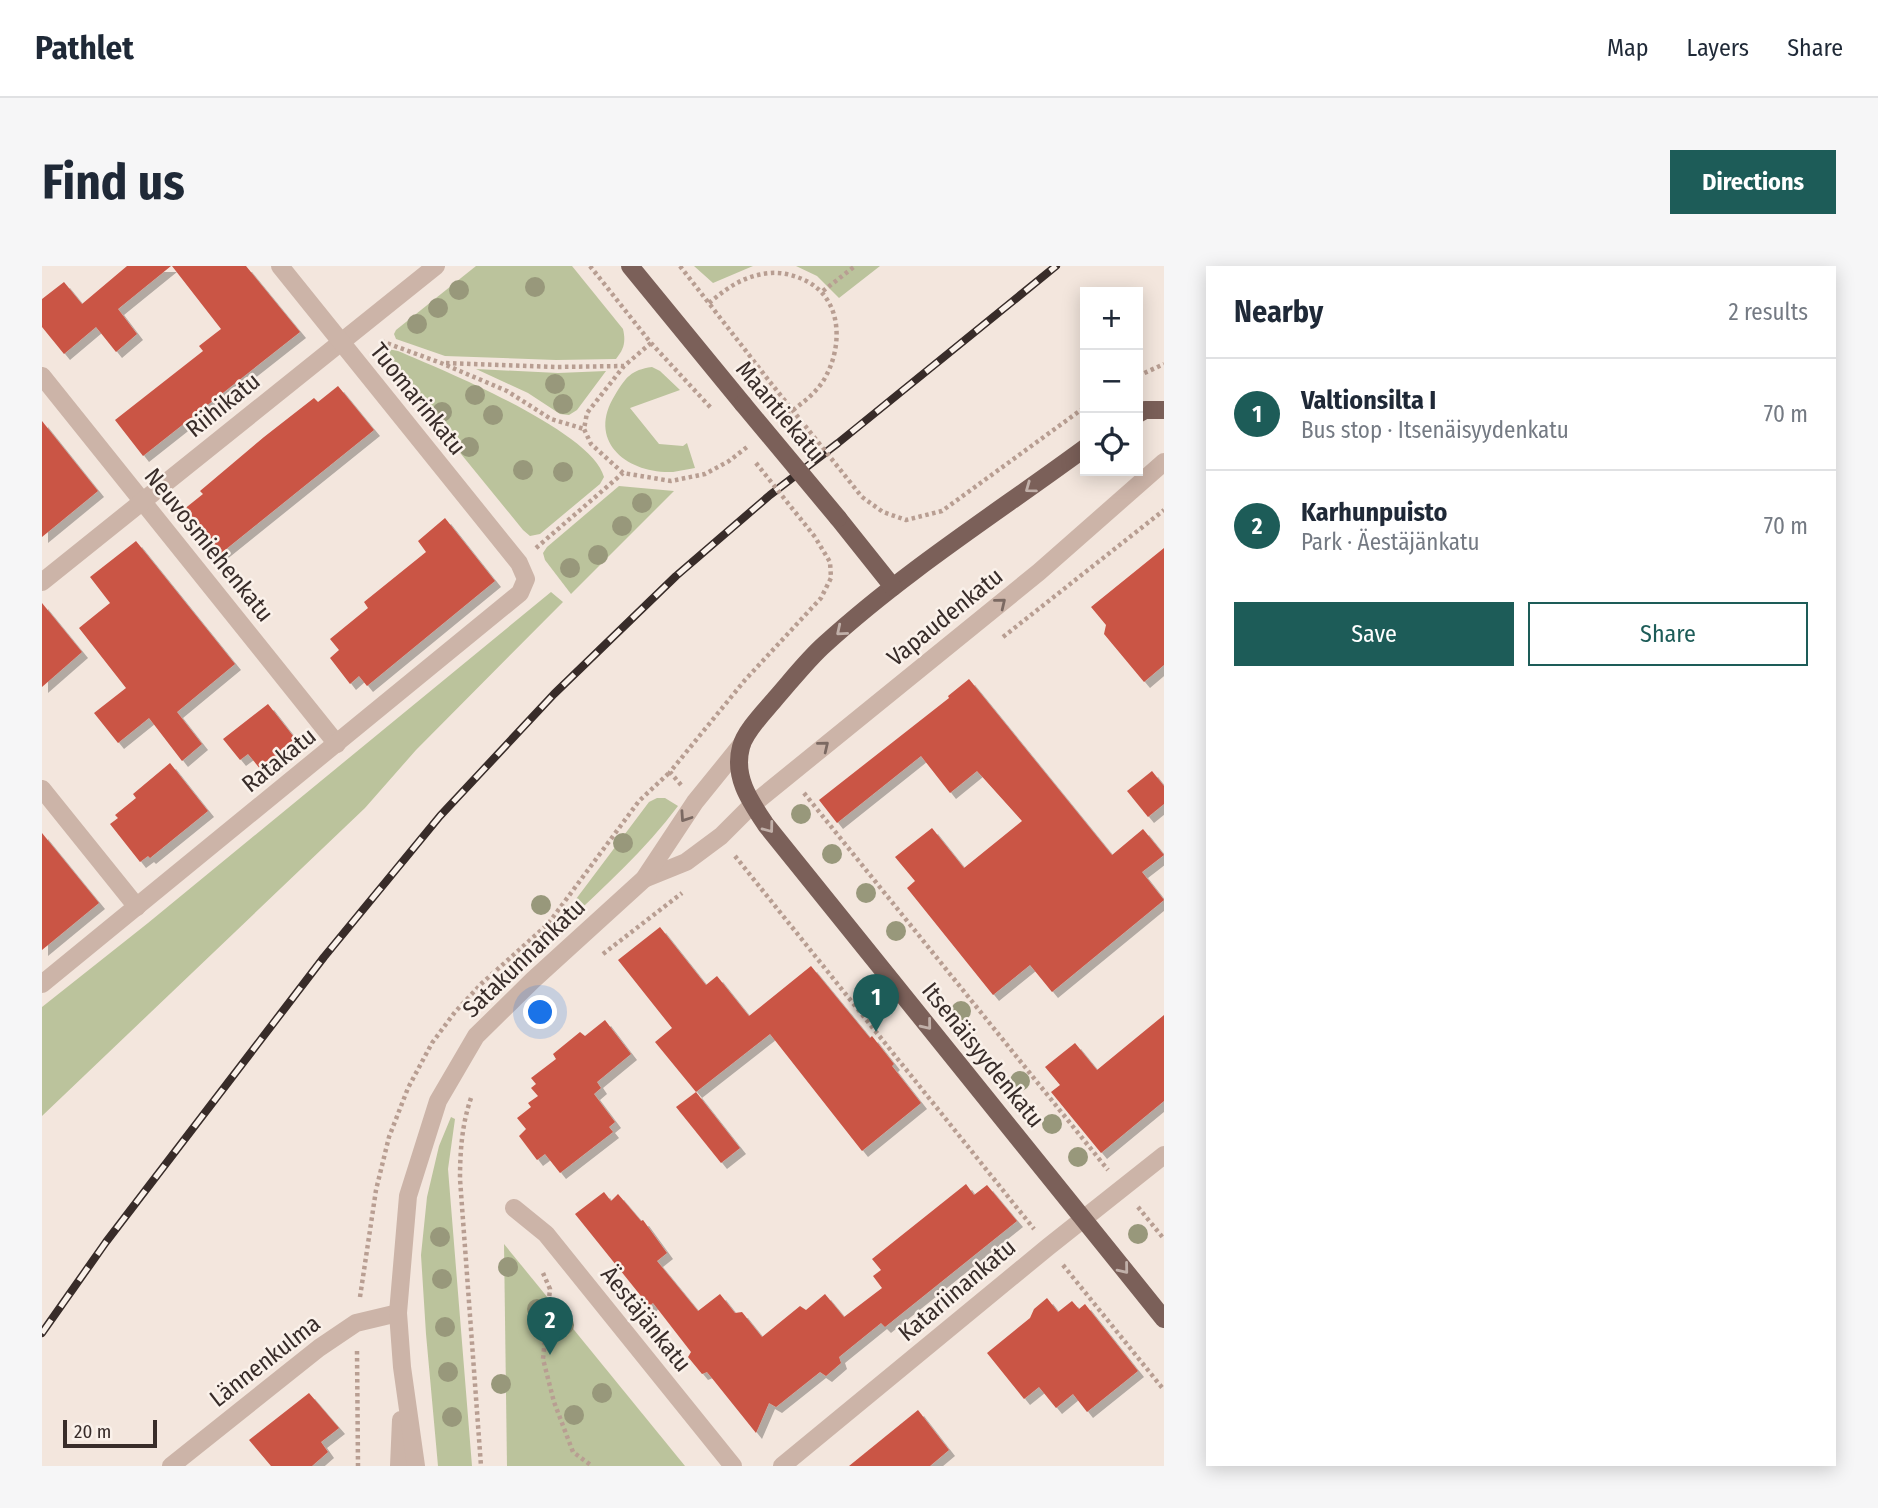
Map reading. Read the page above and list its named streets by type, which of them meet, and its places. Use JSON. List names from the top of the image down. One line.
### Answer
{"streets":{"main road":["Maantiekatu","Vapaudenkatu","Itsenäisyydenkatu"],"street":["Tuomarinkatu","Riihikatu","Neuvosmiehenkatu","Ratakatu","Satakunnankatu","Katariinankatu","Äestäjänkatu","Lännenkulma"]},"crossings":[["Tuomarinkatu","Riihikatu"],["Tuomarinkatu","Ratakatu"],["Riihikatu","Neuvosmiehenkatu"],["Maantiekatu","Vapaudenkatu"],["Neuvosmiehenkatu","Ratakatu"],["Vapaudenkatu","Satakunnankatu"],["Vapaudenkatu","Itsenäisyydenkatu"],["Satakunnankatu","Itsenäisyydenkatu"],["Satakunnankatu","Lännenkulma"],["Itsenäisyydenkatu","Katariinankatu"]],"one_way":["Itsenäisyydenkatu"],"scale_bar":"20 m","page":{"header":"Pathlet","nav":["Map","Layers","Share"],"buttons":["Directions",["Save","Share"]],"title":"Find us","heading":["Nearby","2 results"],"map_buttons":["+","−"],"list":[{"mark":"1","name":"Valtionsilta I","note":"Bus stop · Itsenäisyydenkatu","value":"70 m"},{"mark":"2","name":"Karhunpuisto","note":"Park · Äestäjänkatu","value":"70 m"}],"pins":["1","2"],"scale":"20 m"}}
